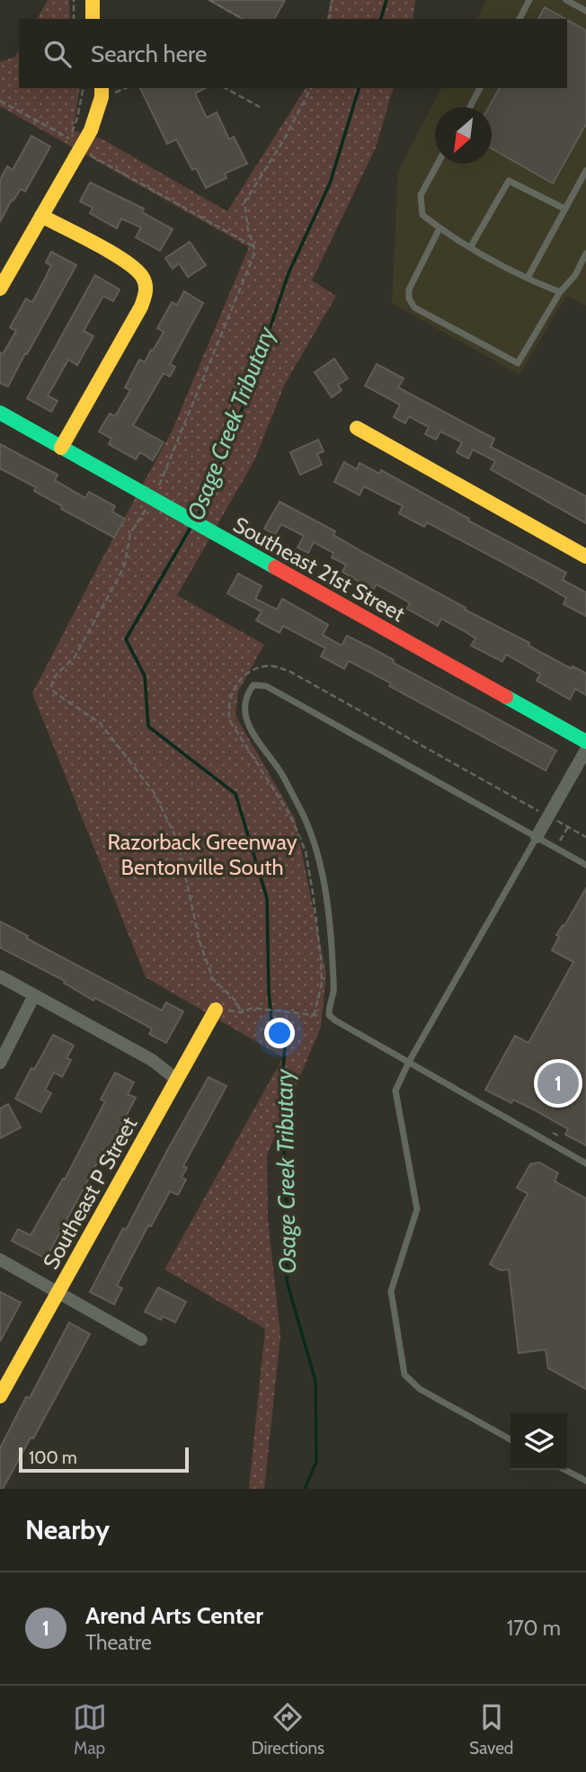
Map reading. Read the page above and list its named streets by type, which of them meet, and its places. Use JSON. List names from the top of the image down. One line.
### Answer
{"streets":{"street":["Southeast 21st Street","Southeast P Street"]},"water":["Osage Creek Tributary"],"parks":["Razorback Greenway Bentonville South"],"scale_bar":"100 m","north":"bottom left","page":{"search":"Search here","pins":"1","scale":"100 m","heading":"Nearby","list":[{"mark":"1","name":"Arend Arts Center","note":"Theatre","value":"170 m"}],"nav":["Map","Directions","Saved"]}}
